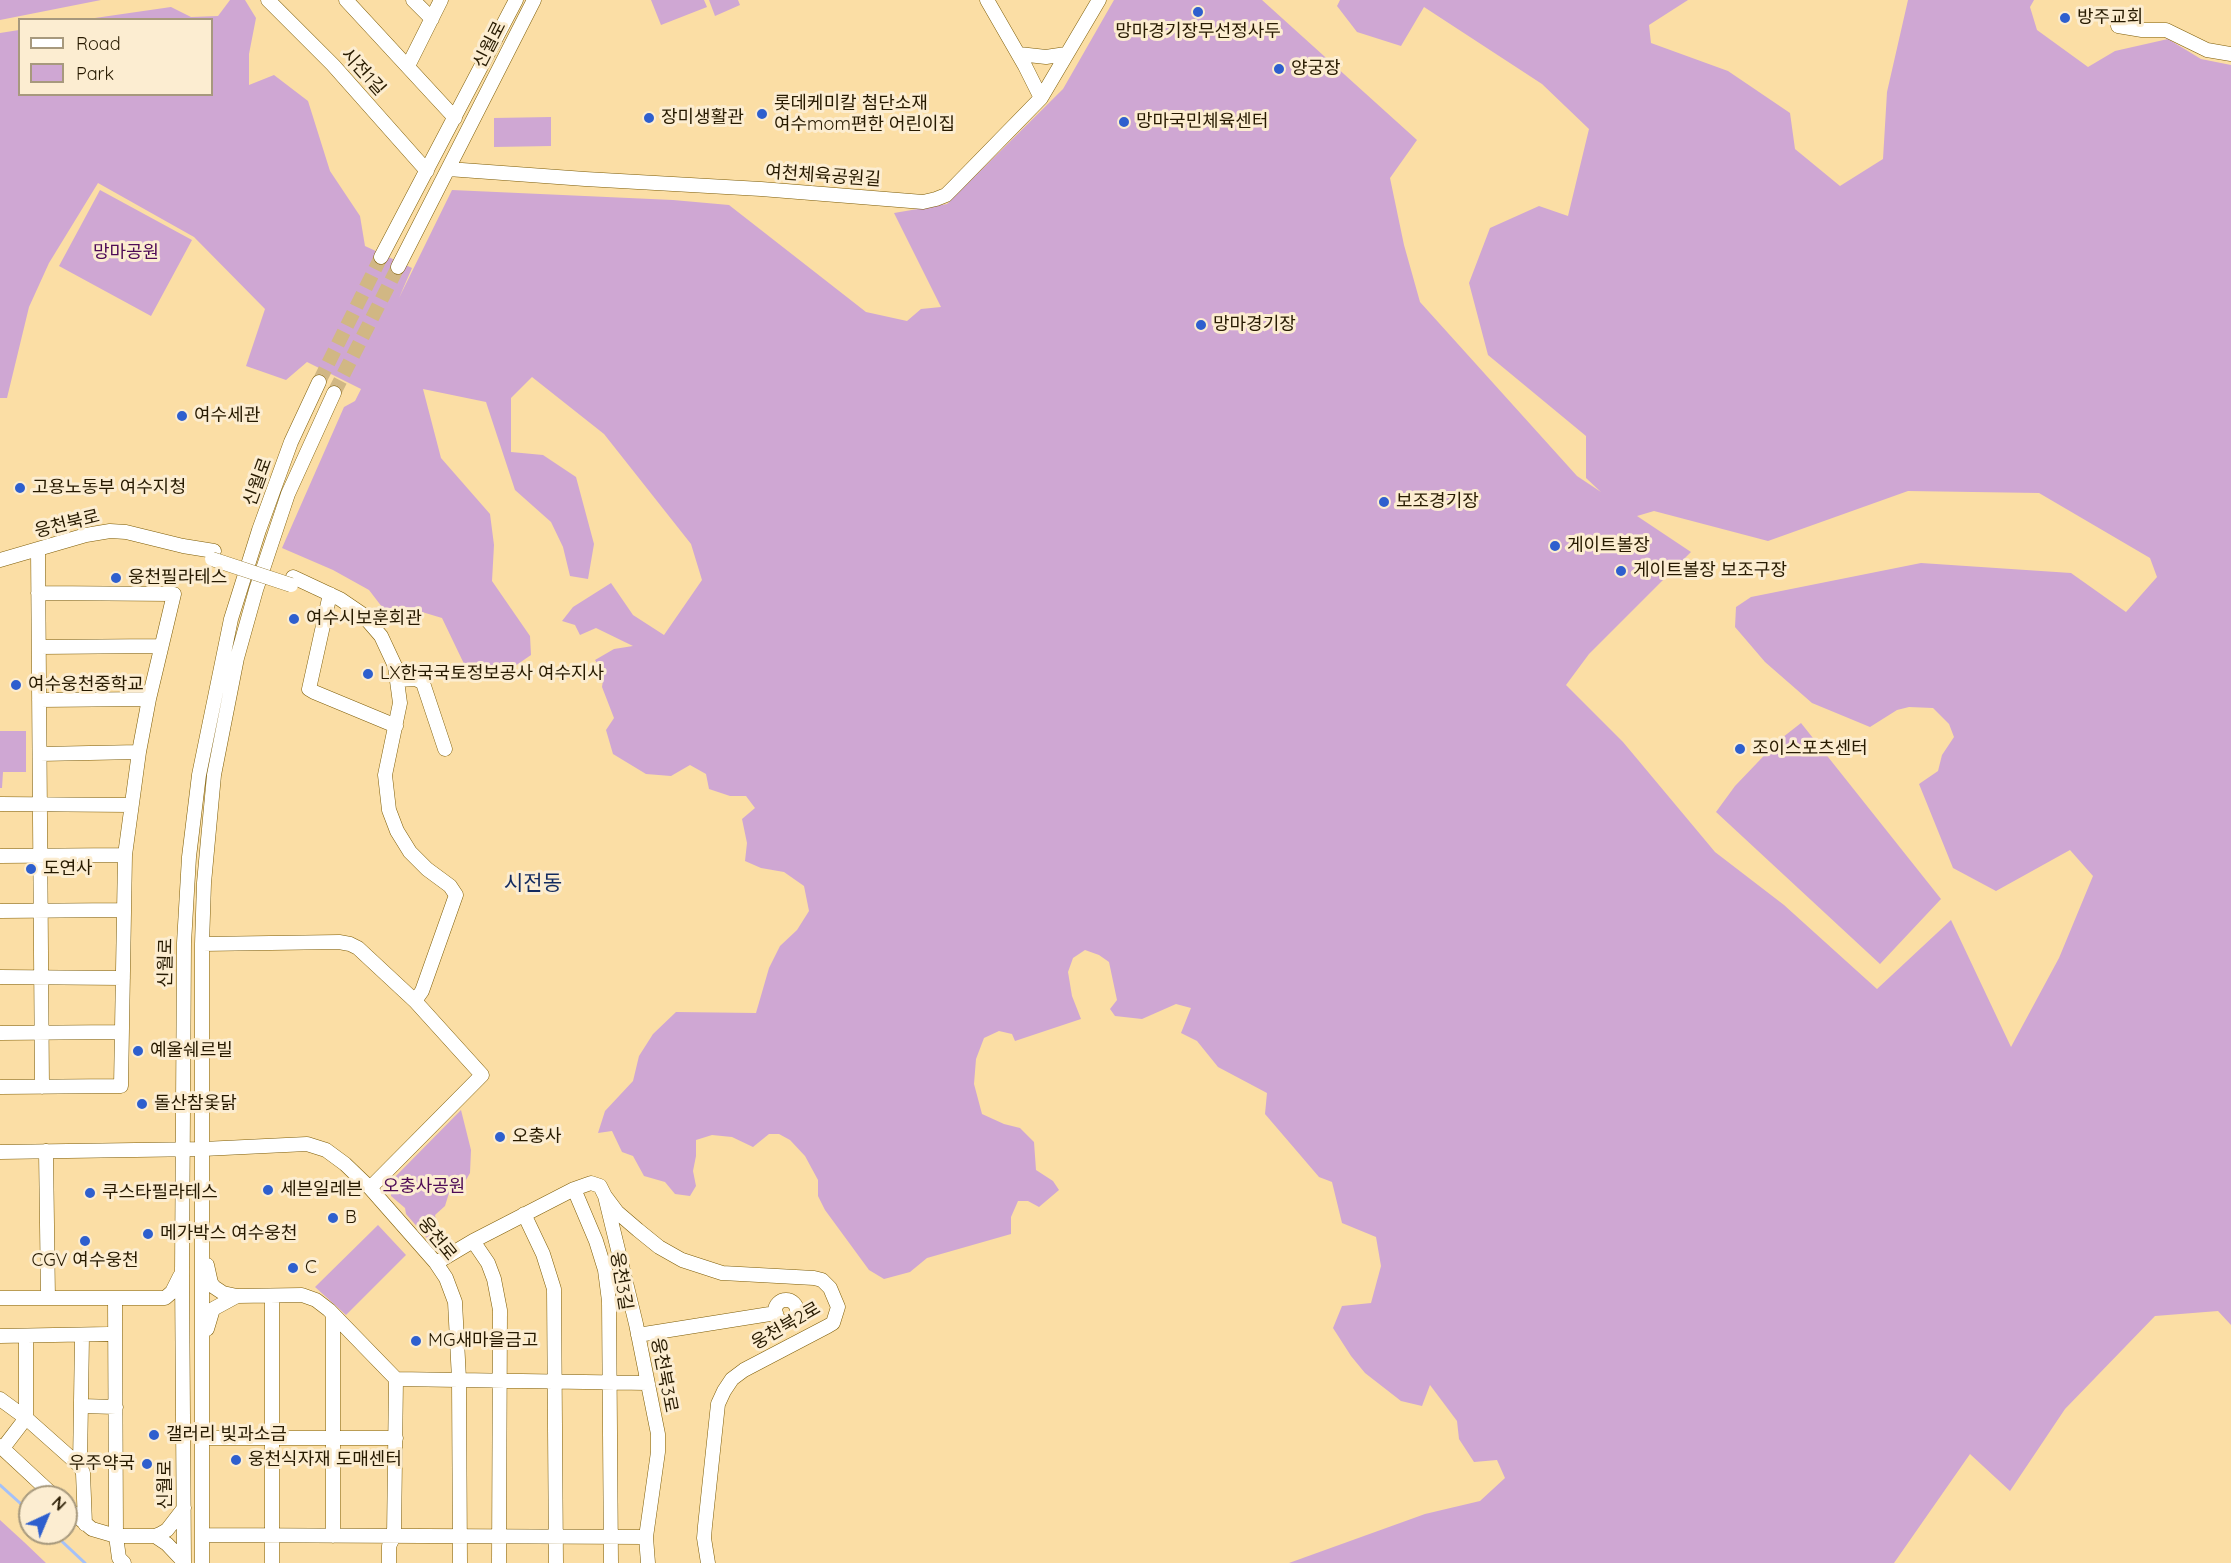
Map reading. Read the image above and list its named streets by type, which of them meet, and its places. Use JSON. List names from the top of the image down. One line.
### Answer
{"streets":{"street":["신월로","시전1길","여천체육공원길","웅천북로","웅천로","웅천3길","웅천북2로","웅천북3로"]},"crossings":[["신월로","시전1길"],["신월로","여천체육공원길"],["신월로","웅천로"],["웅천북2로","웅천북3로"]],"districts":["시전동"],"parks":["망마공원","오충사공원"],"places":["망마경기장무선정사두","방주교회","양궁장","롯데케미칼 첨단소재 여수mom편한 어린이집","장미생활관","망마국민체육센터","망마경기장","여수세관","고용노동부 여수지청","보조경기장","게이트볼장","게이트볼장 보조구장","웅천필라테스","여수시보훈회관","LX한국국토정보공사 여수지사","여수웅천중학교","조이스포츠센터","도연사","예울쉐르빌","돌산참옻닭","오충사","세븐일레븐","쿠스타필라테스","B","메가박스 여수웅천","CGV 여수웅천","C","MG새마을금고","갤러리 빛과소금","웅천식자재 도매센터","우주약국"],"legend":["Road","Park"],"north":"top right"}
